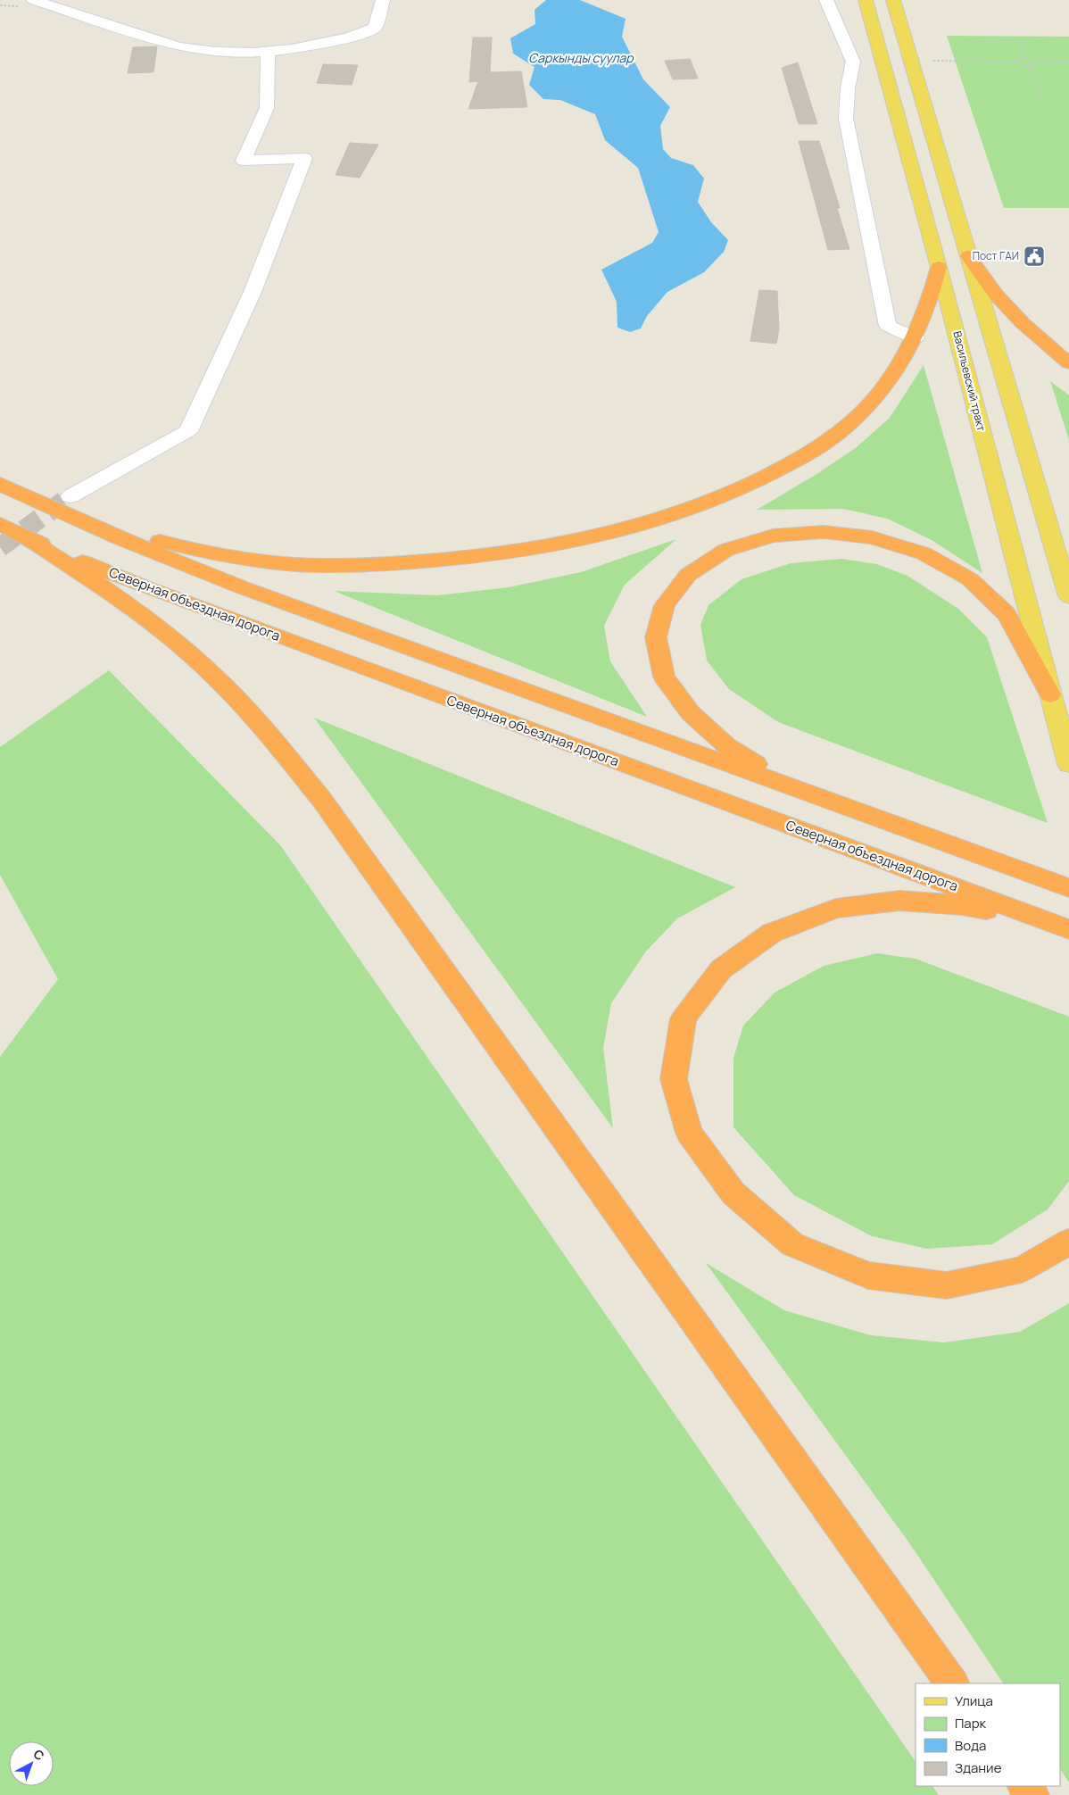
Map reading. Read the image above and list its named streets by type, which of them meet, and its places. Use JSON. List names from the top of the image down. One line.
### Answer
{"streets":{"highway":["Северная объездная дорога"],"main road":["Васильевский тракт"]},"water":["Саркынды суулар"],"places":{"public building":["Пост ГАИ"]},"legend":["Улица","Парк","Вода","Здание"],"north":"top right"}
